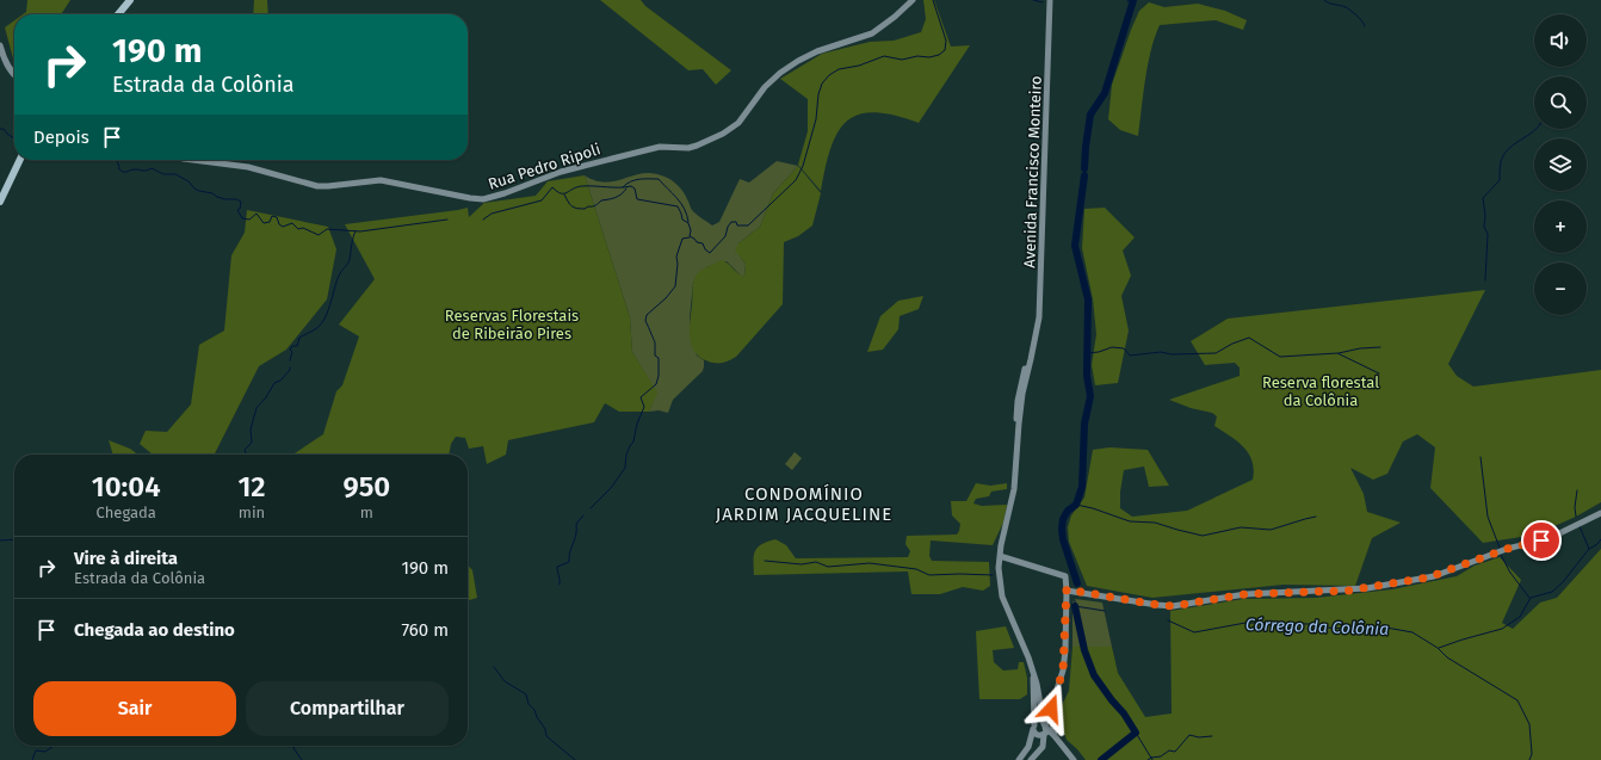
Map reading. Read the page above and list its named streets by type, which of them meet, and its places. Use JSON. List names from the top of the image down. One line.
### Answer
{"streets":{"street":["Rua Pedro Ripoli","Avenida Francisco Monteiro"]},"districts":["CONDOMÍNIO JARDIM JACQUELINE"],"water":["Córrego da Colônia"],"parks":["Reservas Florestais de Ribeirão Pires","Reserva florestal da Colônia"],"page":{"map_buttons":["+","−"],"turn":["190 m","Estrada da Colônia"],"then":"Depois","eta":["10:04","Chegada","12","min","950","m"],"list":[{"name":"Vire à direita","note":"Estrada da Colônia","value":"190 m"},{"name":"Chegada ao destino","value":"760 m"}],"buttons":["Sair","Compartilhar"]}}
